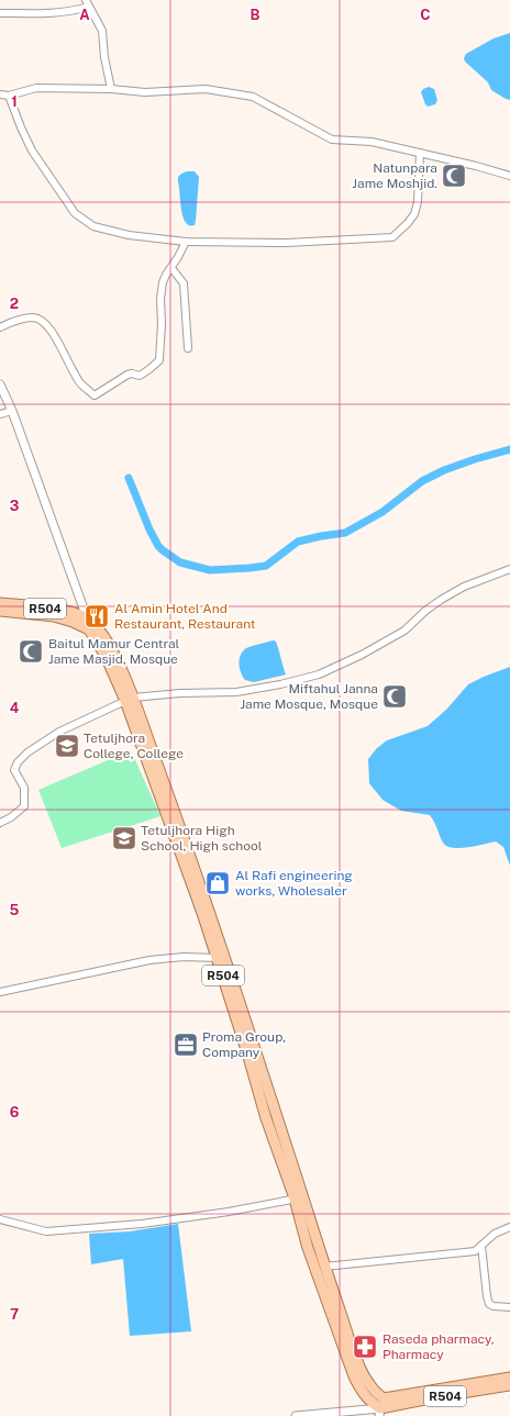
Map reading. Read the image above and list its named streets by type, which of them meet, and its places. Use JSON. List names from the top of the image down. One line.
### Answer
{"streets":{"main road":["R504"]},"places":{"mosque":["Natunpara Jame Moshjid.","Baitul Mamur Central Jame Masjid, Mosque","Miftahul Janna Jame Mosque, Mosque"],"restaurant":["Al Amin Hotel And Restaurant, Restaurant"],"school or university":["Tetuljhora College, College","Tetuljhora High School, High school"],"shop":["Al Rafi engineering works, Wholesaler"],"office":["Proma Group, Company"],"pharmacy":["Raseda pharmacy, Pharmacy"]},"grid":{"columns":["A","B","C"],"rows":["1","2","3","4","5","6","7"]}}
